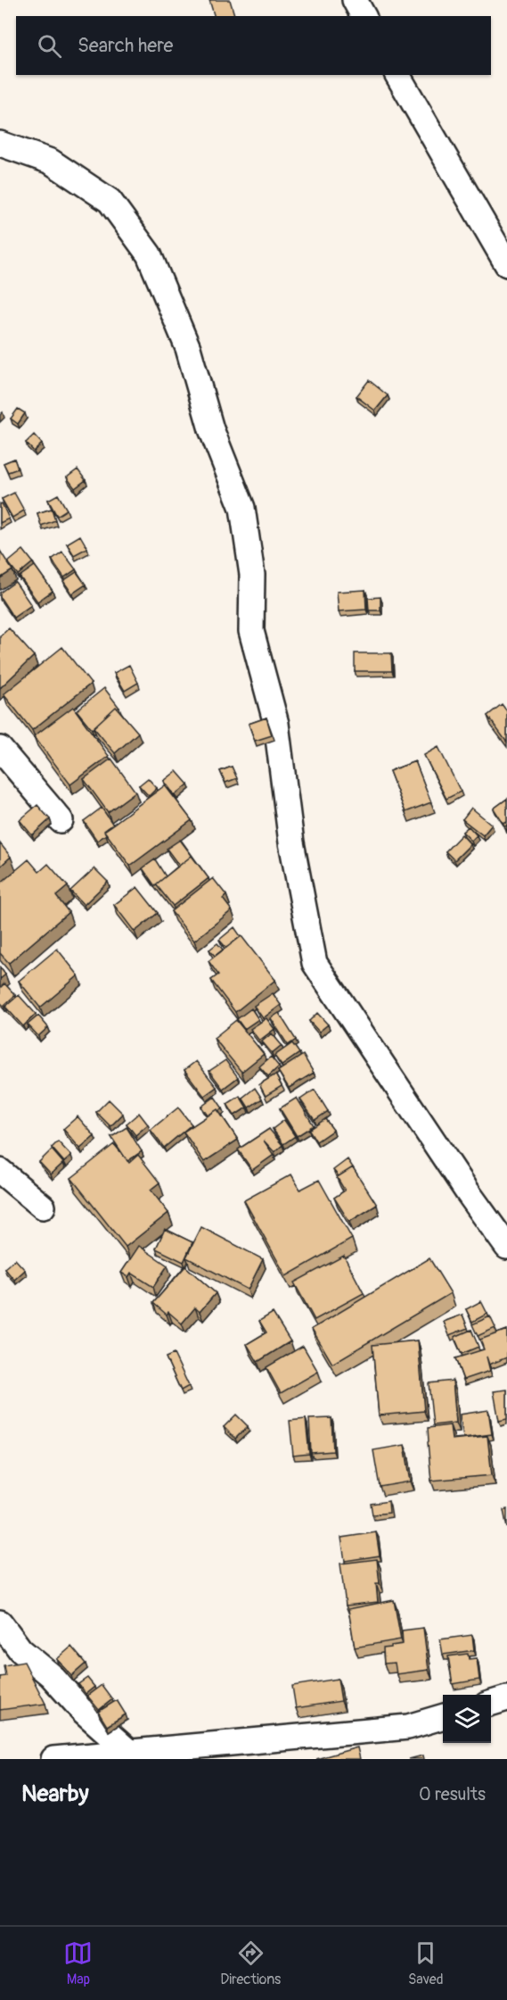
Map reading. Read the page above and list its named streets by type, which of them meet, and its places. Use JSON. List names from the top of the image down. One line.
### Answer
{"page":{"search":"Search here","heading":["Nearby","0 results"],"nav":["Map","Directions","Saved"]}}
